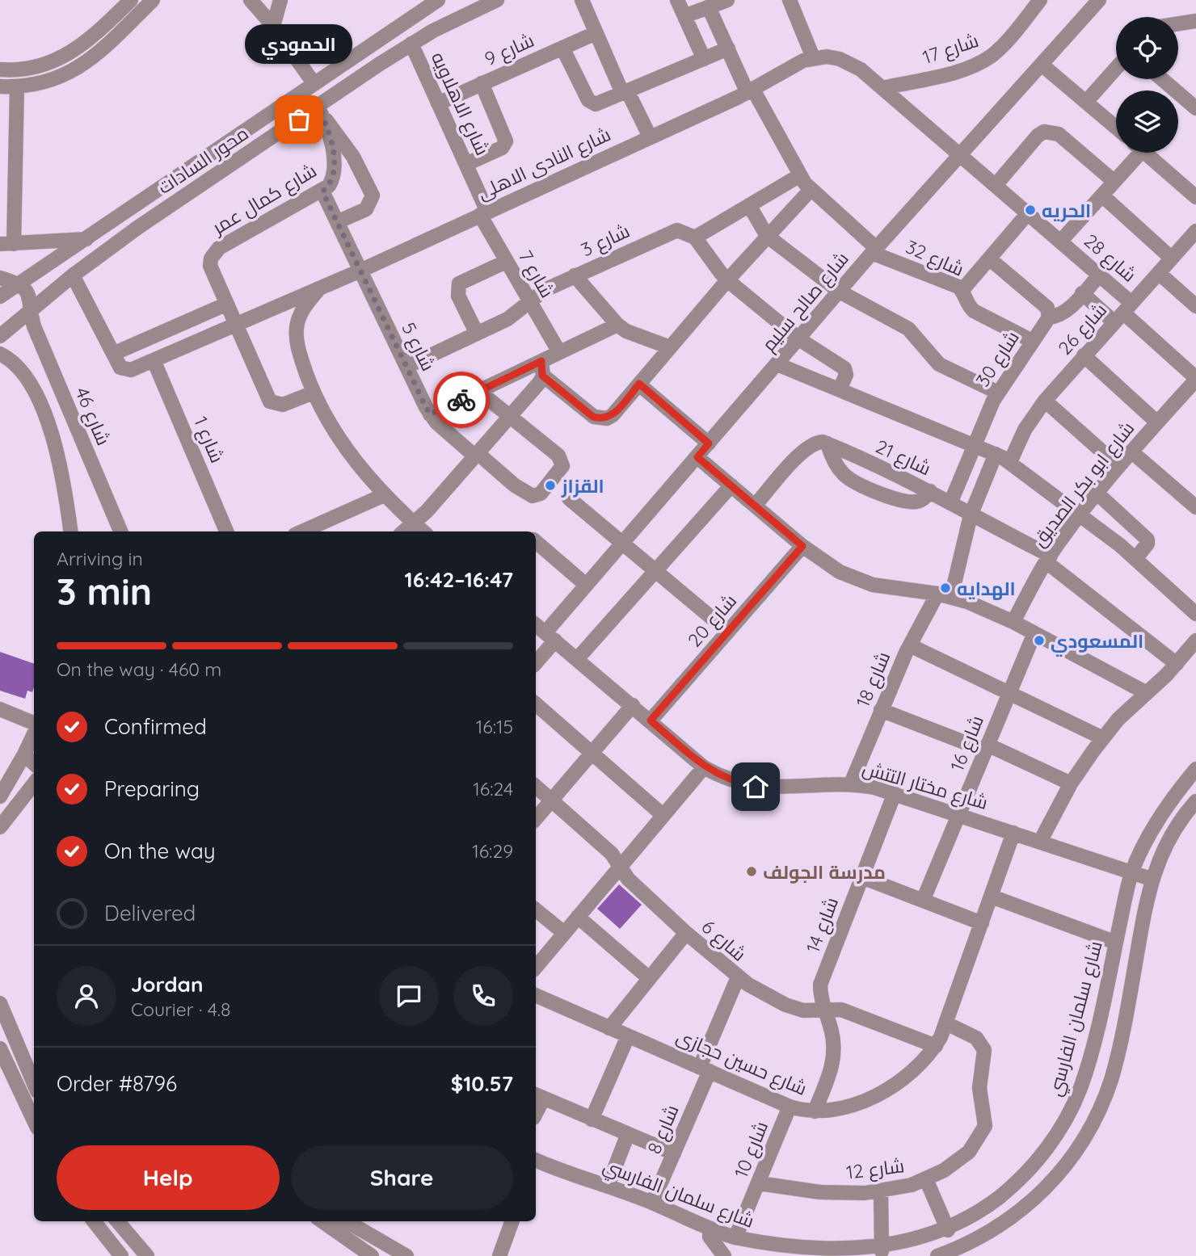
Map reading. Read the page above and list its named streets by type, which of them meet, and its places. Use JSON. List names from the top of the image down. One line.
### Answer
{"streets":{"street":["شارع 17","شارع 9","شارع الاهلاويه","محور السادات","شارع النادى الاهلى","شارع كمال عمر","شارع 3","شارع 32","شارع 28","شارع 7","شارع صالح سليم","شارع 26","شارع 5","شارع 30","شارع 46","شارع 1","شارع 21","شارع ابو بكر الصديق","شارع 20","شارع 18","شارع 16","شارع مختار التتش","شارع 14","شارع 6","شارع سلمان الفارسي","شارع حسين حجازى","شارع 8","شارع 10","شارع 12"]},"crossings":[["شارع 9","شارع الاهلاويه"],["شارع الاهلاويه","محور السادات"],["شارع الاهلاويه","شارع النادى الاهلى"],["شارع الاهلاويه","شارع 7"],["محور السادات","شارع كمال عمر"],["محور السادات","شارع 46"],["شارع النادى الاهلى","شارع كمال عمر"],["شارع النادى الاهلى","شارع 7"],["شارع النادى الاهلى","شارع 5"],["شارع النادى الاهلى","شارع 1"],["شارع كمال عمر","شارع 5"],["شارع 3","شارع 7"],["شارع 3","شارع 5"],["شارع 32","شارع صالح سليم"],["شارع 32","شارع 30"],["شارع 28","شارع صالح سليم"],["شارع 28","شارع 26"],["شارع صالح سليم","شارع مختار التتش"],["شارع 30","شارع 21"],["شارع 21","شارع ابو بكر الصديق"],["شارع 20","شارع مختار التتش"],["شارع 18","شارع مختار التتش"],["شارع 16","شارع مختار التتش"],["شارع مختار التتش","شارع 14"],["شارع مختار التتش","شارع سلمان الفارسي"],["شارع مختار التتش","شارع حسين حجازى"],["شارع 14","شارع 6"],["شارع 14","شارع حسين حجازى"],["شارع 6","شارع حسين حجازى"],["شارع 6","شارع 8"],["شارع سلمان الفارسي","شارع 8"],["شارع سلمان الفارسي","شارع 10"],["شارع حسين حجازى","شارع 8"],["شارع حسين حجازى","شارع 10"],["شارع حسين حجازى","شارع 12"],["شارع 10","شارع 12"]],"places":["الحمودي","الحريه","القزاز","الهدايه","المسعودي","مدرسة الجولف"],"page":{"bubble":"الحمودي","heading":["3 min","Arriving in","16:42–16:47"],"panel":["Jordan","Courier · 4.8","Order #8796","$10.57"],"bar":"On the way · 460 m","list":[["Confirmed","16:15"],["Preparing","16:24"],["On the way","16:29"],"Delivered"],"buttons":["Help","Share"]}}
